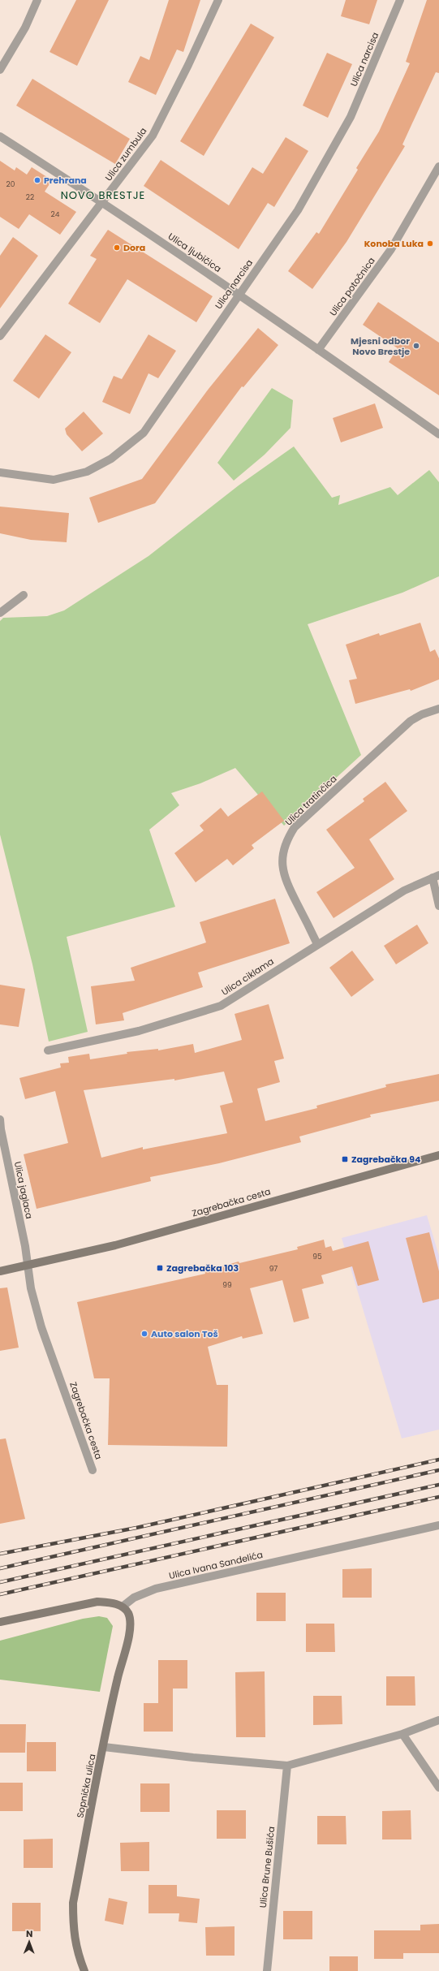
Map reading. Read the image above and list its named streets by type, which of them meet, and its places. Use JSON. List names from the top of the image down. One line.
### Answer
{"streets":{"street":["Ulica narcisa","Ulica zumbula","Ulica ljubičica","Ulica potočnica","Ulica tratinčica","Ulica ciklama","Ulica jaglaca","Zagrebačka cesta","Ulica Ivana Sandelića","Sopnička ulica","Ulica Brune Bušića"]},"crossings":[["Ulica narcisa","Ulica ljubičica"],["Ulica zumbula","Ulica ljubičica"],["Ulica ljubičica","Ulica potočnica"],["Ulica tratinčica","Ulica ciklama"],["Ulica jaglaca","Zagrebačka cesta"],["Ulica Ivana Sandelića","Sopnička ulica"]],"districts":["NOVO BRESTJE"],"places":{"other":["Prehrana","Konoba Luka","Dora","Mjesni odbor Novo Brestje","Auto salon Toš"],"transit":["Zagrebačka 94","Zagrebačka 103"]},"house_numbers":["20","22","24","95","97","99"],"north":"top"}
